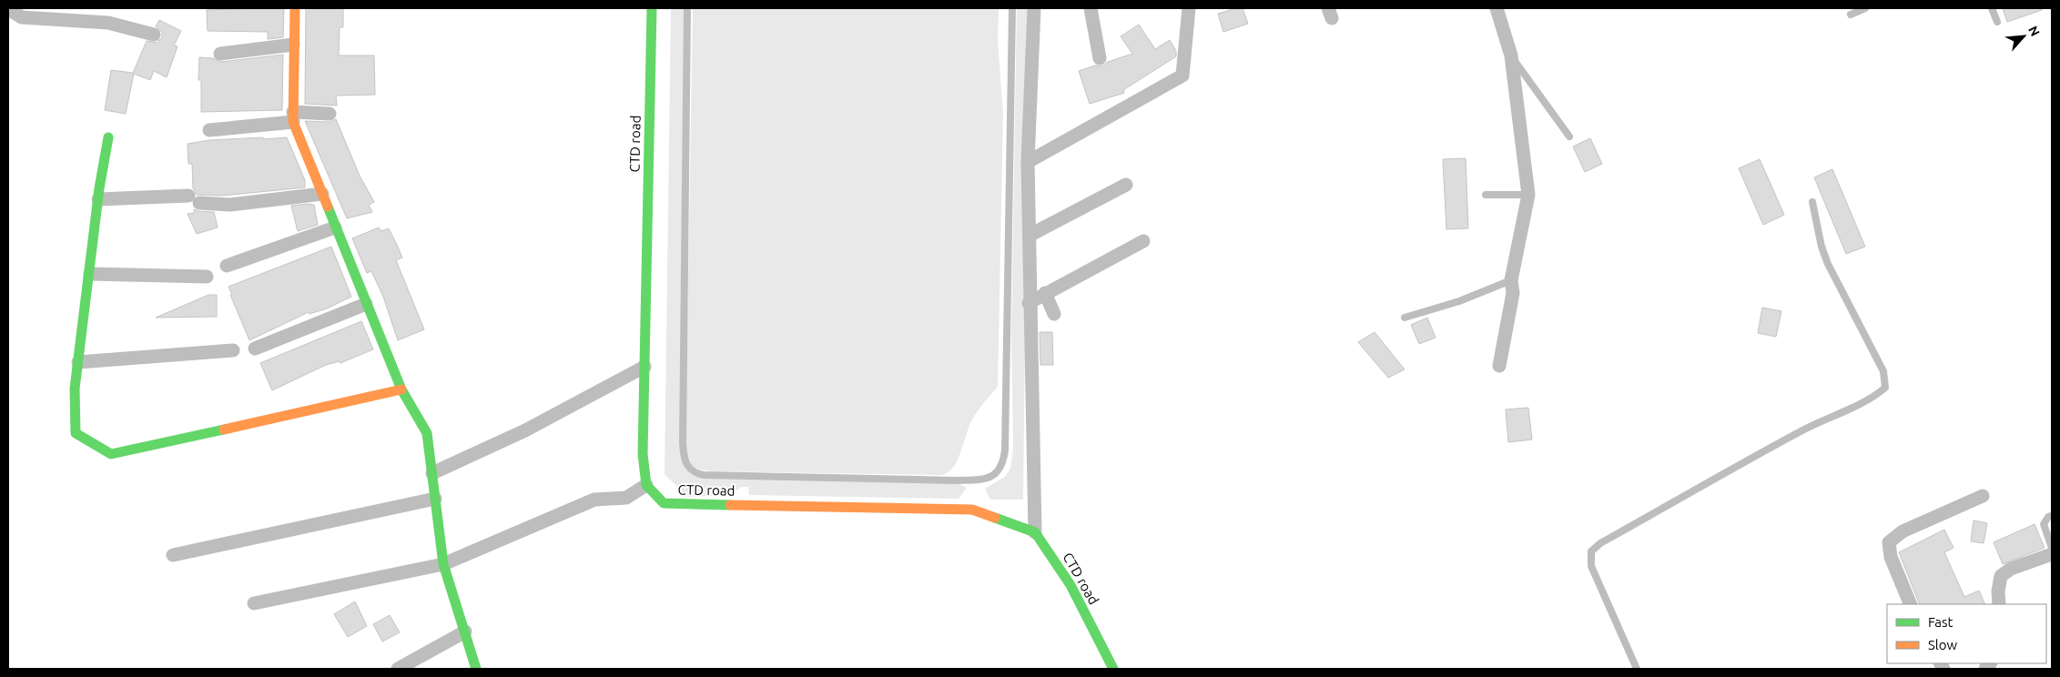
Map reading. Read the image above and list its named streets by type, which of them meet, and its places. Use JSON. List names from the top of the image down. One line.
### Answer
{"streets":{"street":["CTD road"]},"legend":["Fast","Slow"],"north":"top right"}
